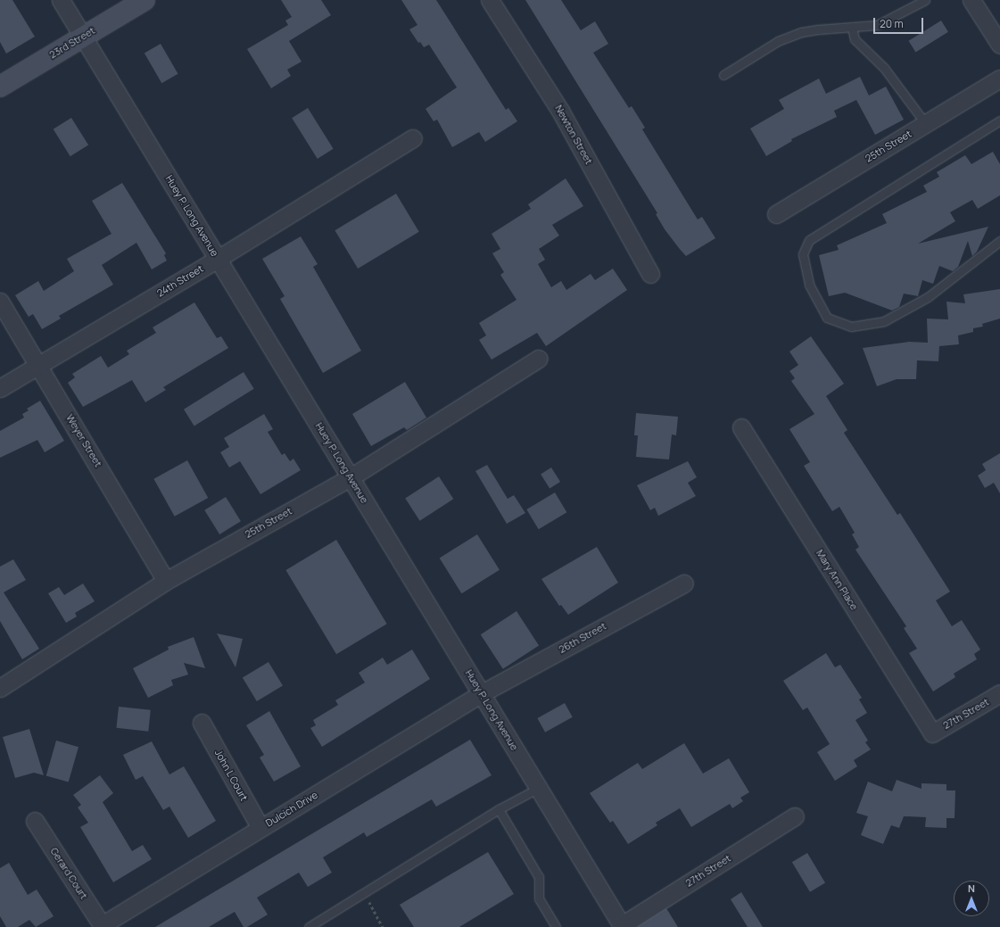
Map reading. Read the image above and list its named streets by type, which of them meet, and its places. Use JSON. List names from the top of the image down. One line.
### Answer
{"streets":{"street":["23rd Street","Newton Street","25th Street","Huey P. Long Avenue","24th Street","Weyer Street","Mary Ann Place","26th Street","27th Street","John L Court","Dulcich Drive","Gerard Court"]},"crossings":[["23rd Street","Huey P. Long Avenue"],["25th Street","Huey P. Long Avenue"],["25th Street","Weyer Street"],["Huey P. Long Avenue","24th Street"],["Huey P. Long Avenue","26th Street"],["Huey P. Long Avenue","27th Street"],["Huey P. Long Avenue","Dulcich Drive"],["24th Street","Weyer Street"],["Mary Ann Place","27th Street"],["26th Street","Dulcich Drive"],["John L Court","Dulcich Drive"],["Dulcich Drive","Gerard Court"]],"scale_bar":"20 m","north":"top"}
